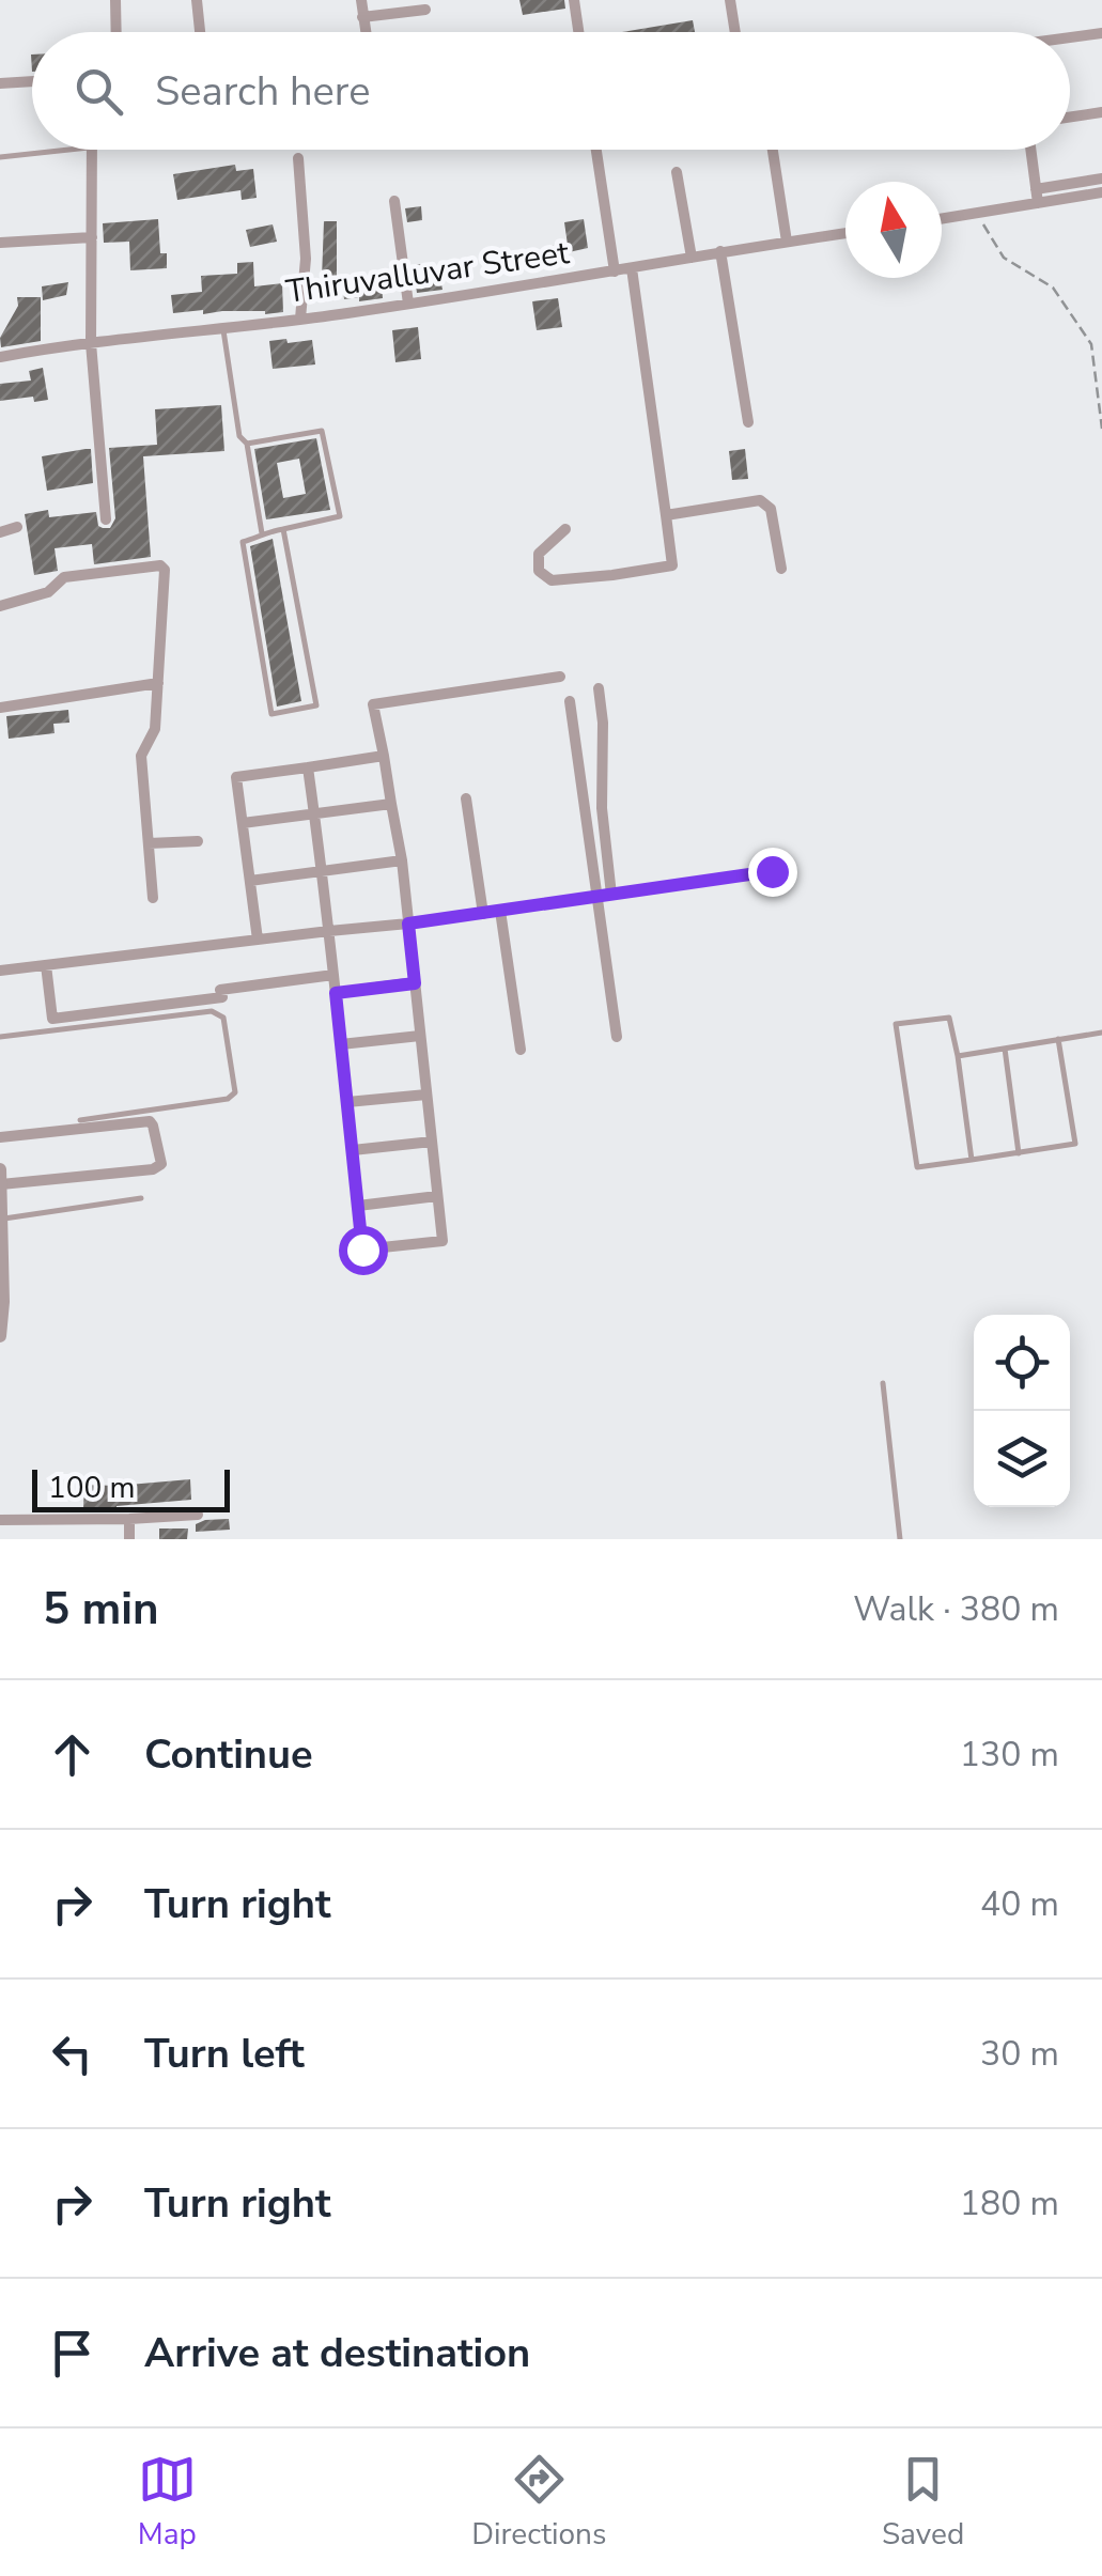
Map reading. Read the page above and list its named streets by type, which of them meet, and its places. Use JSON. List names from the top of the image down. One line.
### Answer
{"streets":{"street":["Thiruvalluvar Street"]},"scale_bar":"100 m","north":"top","page":{"search":"Search here","scale":"100 m","heading":["5 min","Walk · 380 m"],"list":[["Continue","130 m"],["Turn right","40 m"],["Turn left","30 m"],["Turn right","180 m"],"Arrive at destination"],"nav":["Map","Directions","Saved"]}}
